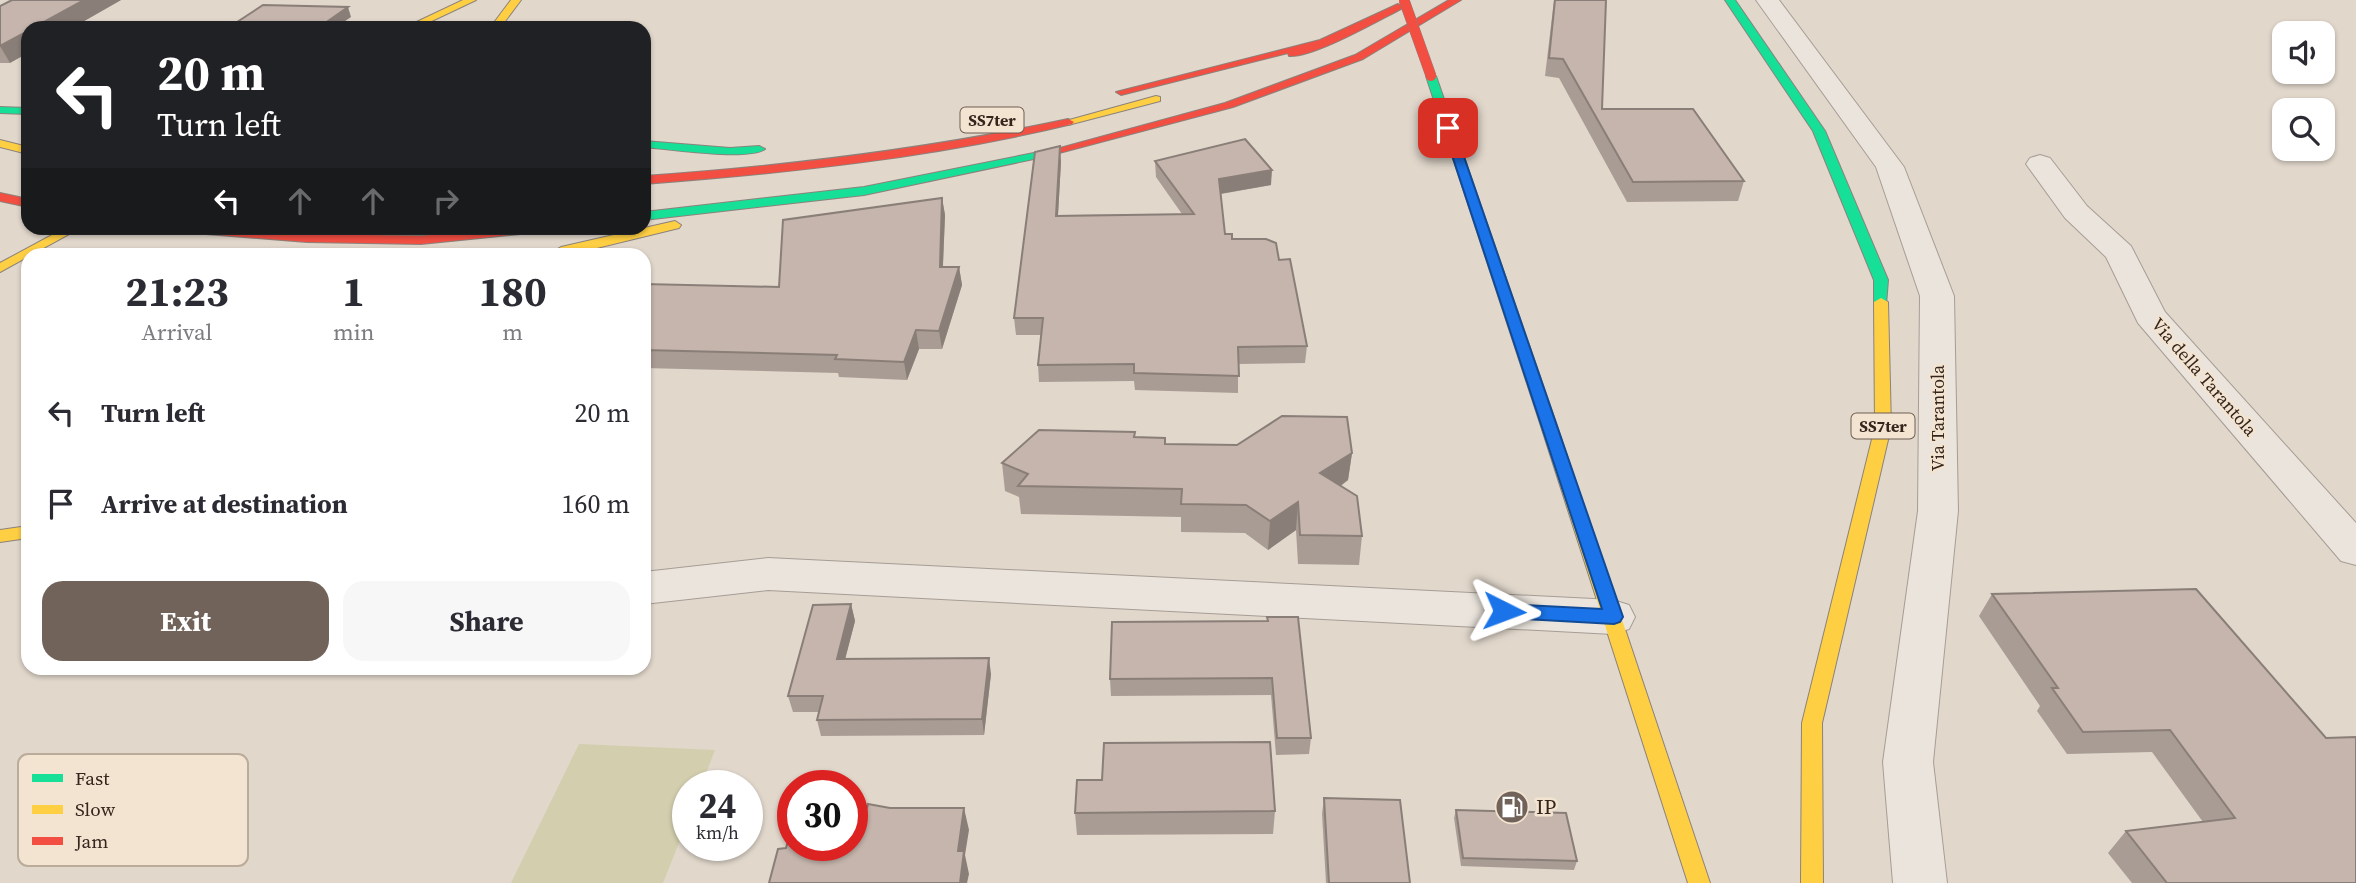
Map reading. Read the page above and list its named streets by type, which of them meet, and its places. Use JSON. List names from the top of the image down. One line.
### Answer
{"streets":{"main road":["SS7ter"],"street":["Via della Tarantola","Via Tarantola"]},"places":{"fuel station":["IP"]},"legend":["Fast","Slow","Jam"],"page":{"turn":["20 m","Turn left"],"eta":["21:23","Arrival","1","min","180","m"],"list":[{"name":"Turn left","value":"20 m"},{"name":"Arrive at destination","value":"160 m"}],"buttons":["Exit","Share"],"speed":"24 km/h","limit":"30"}}
